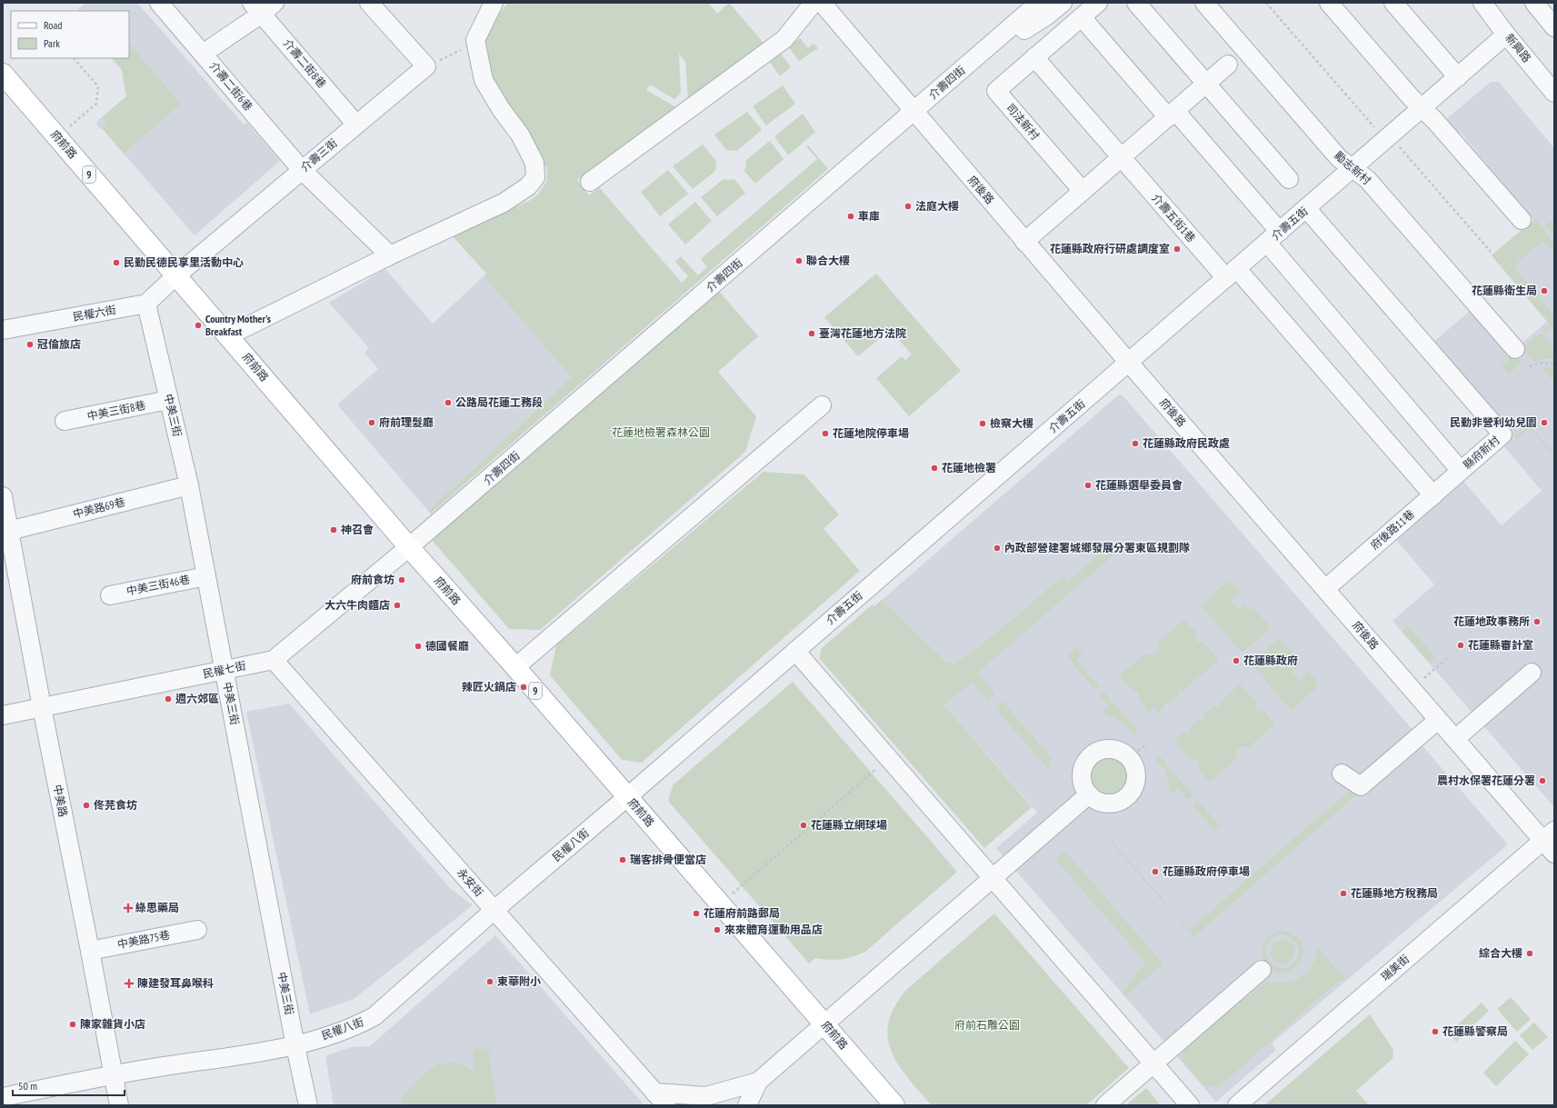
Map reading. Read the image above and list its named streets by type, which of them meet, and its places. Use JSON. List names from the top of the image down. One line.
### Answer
{"streets":{"main road":["府前路","9"],"street":["新興路","介壽二街8巷","介壽四街","介壽二街6巷","司法新村","介壽三街","勵志新村","府後路","介壽五街1巷","介壽五街","民權六街","中美三街8巷","中美三街","縣府新村","中美路69巷","府後路11巷","中美三街46巷","民權七街","中美路","民權八街","永安街","中美路75巷","瑞美街"]},"crossings":[["新興路","介壽五街"],["介壽二街8巷","介壽三街"],["介壽四街","府前路"],["介壽四街","府後路"],["介壽四街","民權七街"],["介壽二街6巷","介壽三街"],["府前路","介壽三街"],["府前路","介壽五街"],["府前路","民權七街"],["府前路","民權八街"],["勵志新村","介壽五街"],["府後路","介壽五街"],["府後路","府後路11巷"],["府後路","瑞美街"],["介壽五街1巷","介壽五街"],["介壽五街","縣府新村"],["介壽五街","民權八街"],["民權六街","中美三街"],["中美三街8巷","中美三街"],["中美三街","中美路69巷"],["中美三街","中美三街46巷"],["中美三街","民權七街"],["中美三街","民權八街"],["縣府新村","府後路11巷"],["中美路69巷","中美路"],["民權七街","中美路"],["民權七街","永安街"],["中美路","民權八街"],["中美路","中美路75巷"],["民權八街","永安街"]],"parks":["花蓮地檢署森林公園","府前石雕公園"],"places":{"other":["法庭大樓","車庫","花蓮縣政府行研處調度室","聯合大樓","民勤民德民享里活動中心","花蓮縣衛生局","Country Mother's Breakfast","臺灣花蓮地方法院","冠倫旅店","公路局花蓮工務段","府前理髮廳","民勤非營利幼兒園","檢察大樓","花蓮地院停車場","花蓮縣政府民政處","花蓮地檢署","花蓮縣選舉委員會","神召會","內政部營建署城鄉發展分署東區規劃隊","府前食坊","大六牛肉麵店","花蓮地政事務所","花蓮縣審計室","德國餐廳","花蓮縣政府","辣匠火鍋店","週六郊區","農村水保署花蓮分署","佟芫食坊","花蓮縣立網球場","瑞客排骨便當店","花蓮縣政府停車場","花蓮縣地方稅務局","花蓮府前路郵局","來來體育運動用品店","綜合大樓","東華附小","陳家雜貨小店","花蓮縣警察局"],"health":["綠思藥局","陳建發耳鼻喉科"]},"legend":["Road","Park"],"scale_bar":"50 m"}
